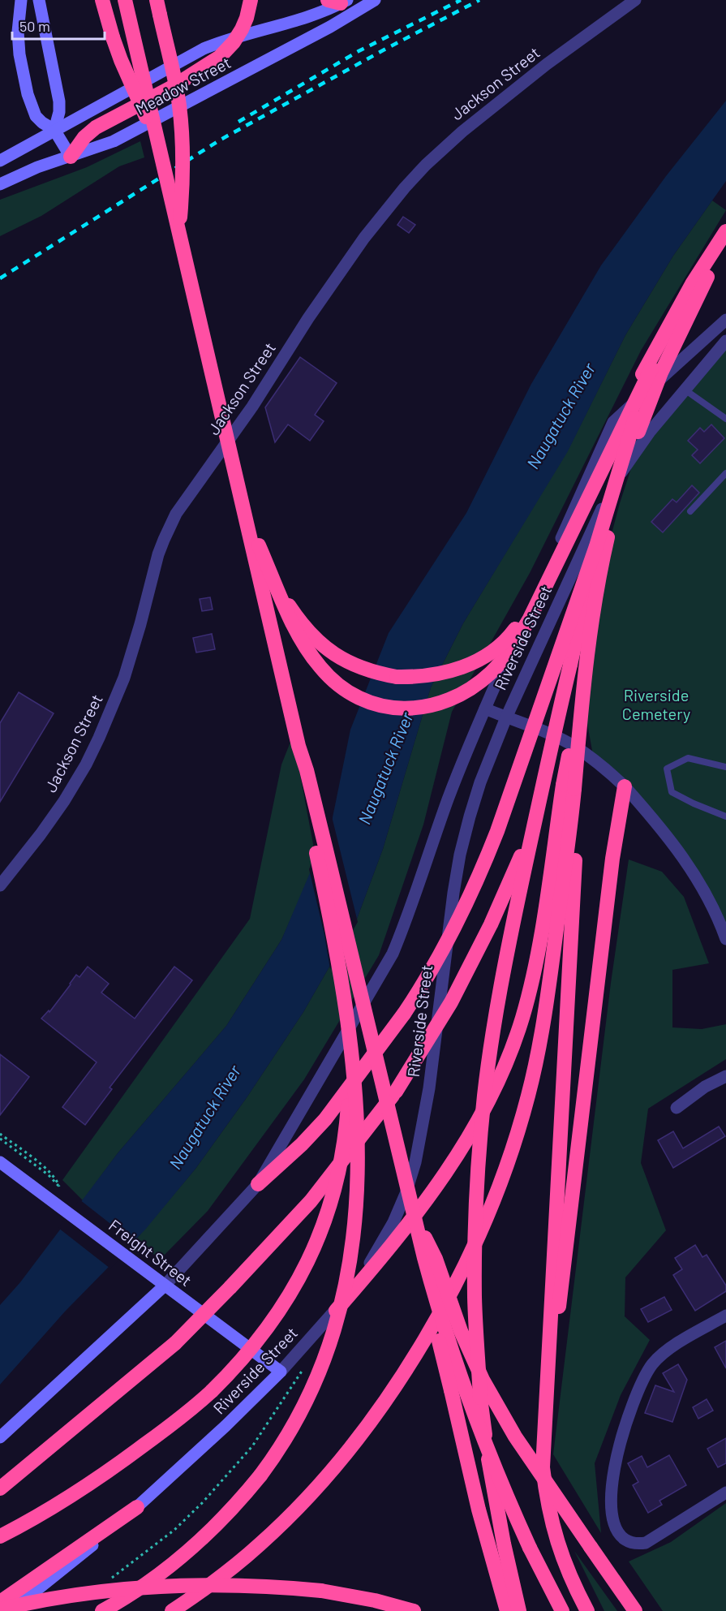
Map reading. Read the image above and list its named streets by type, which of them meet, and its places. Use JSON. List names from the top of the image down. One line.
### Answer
{"streets":{"main road":["Meadow Street","Riverside Street","Freight Street"],"street":["Jackson Street"]},"crossings":[["Riverside Street","Freight Street"]],"water":["Naugatuck River"],"parks":["Riverside Cemetery"],"scale_bar":"50 m"}
